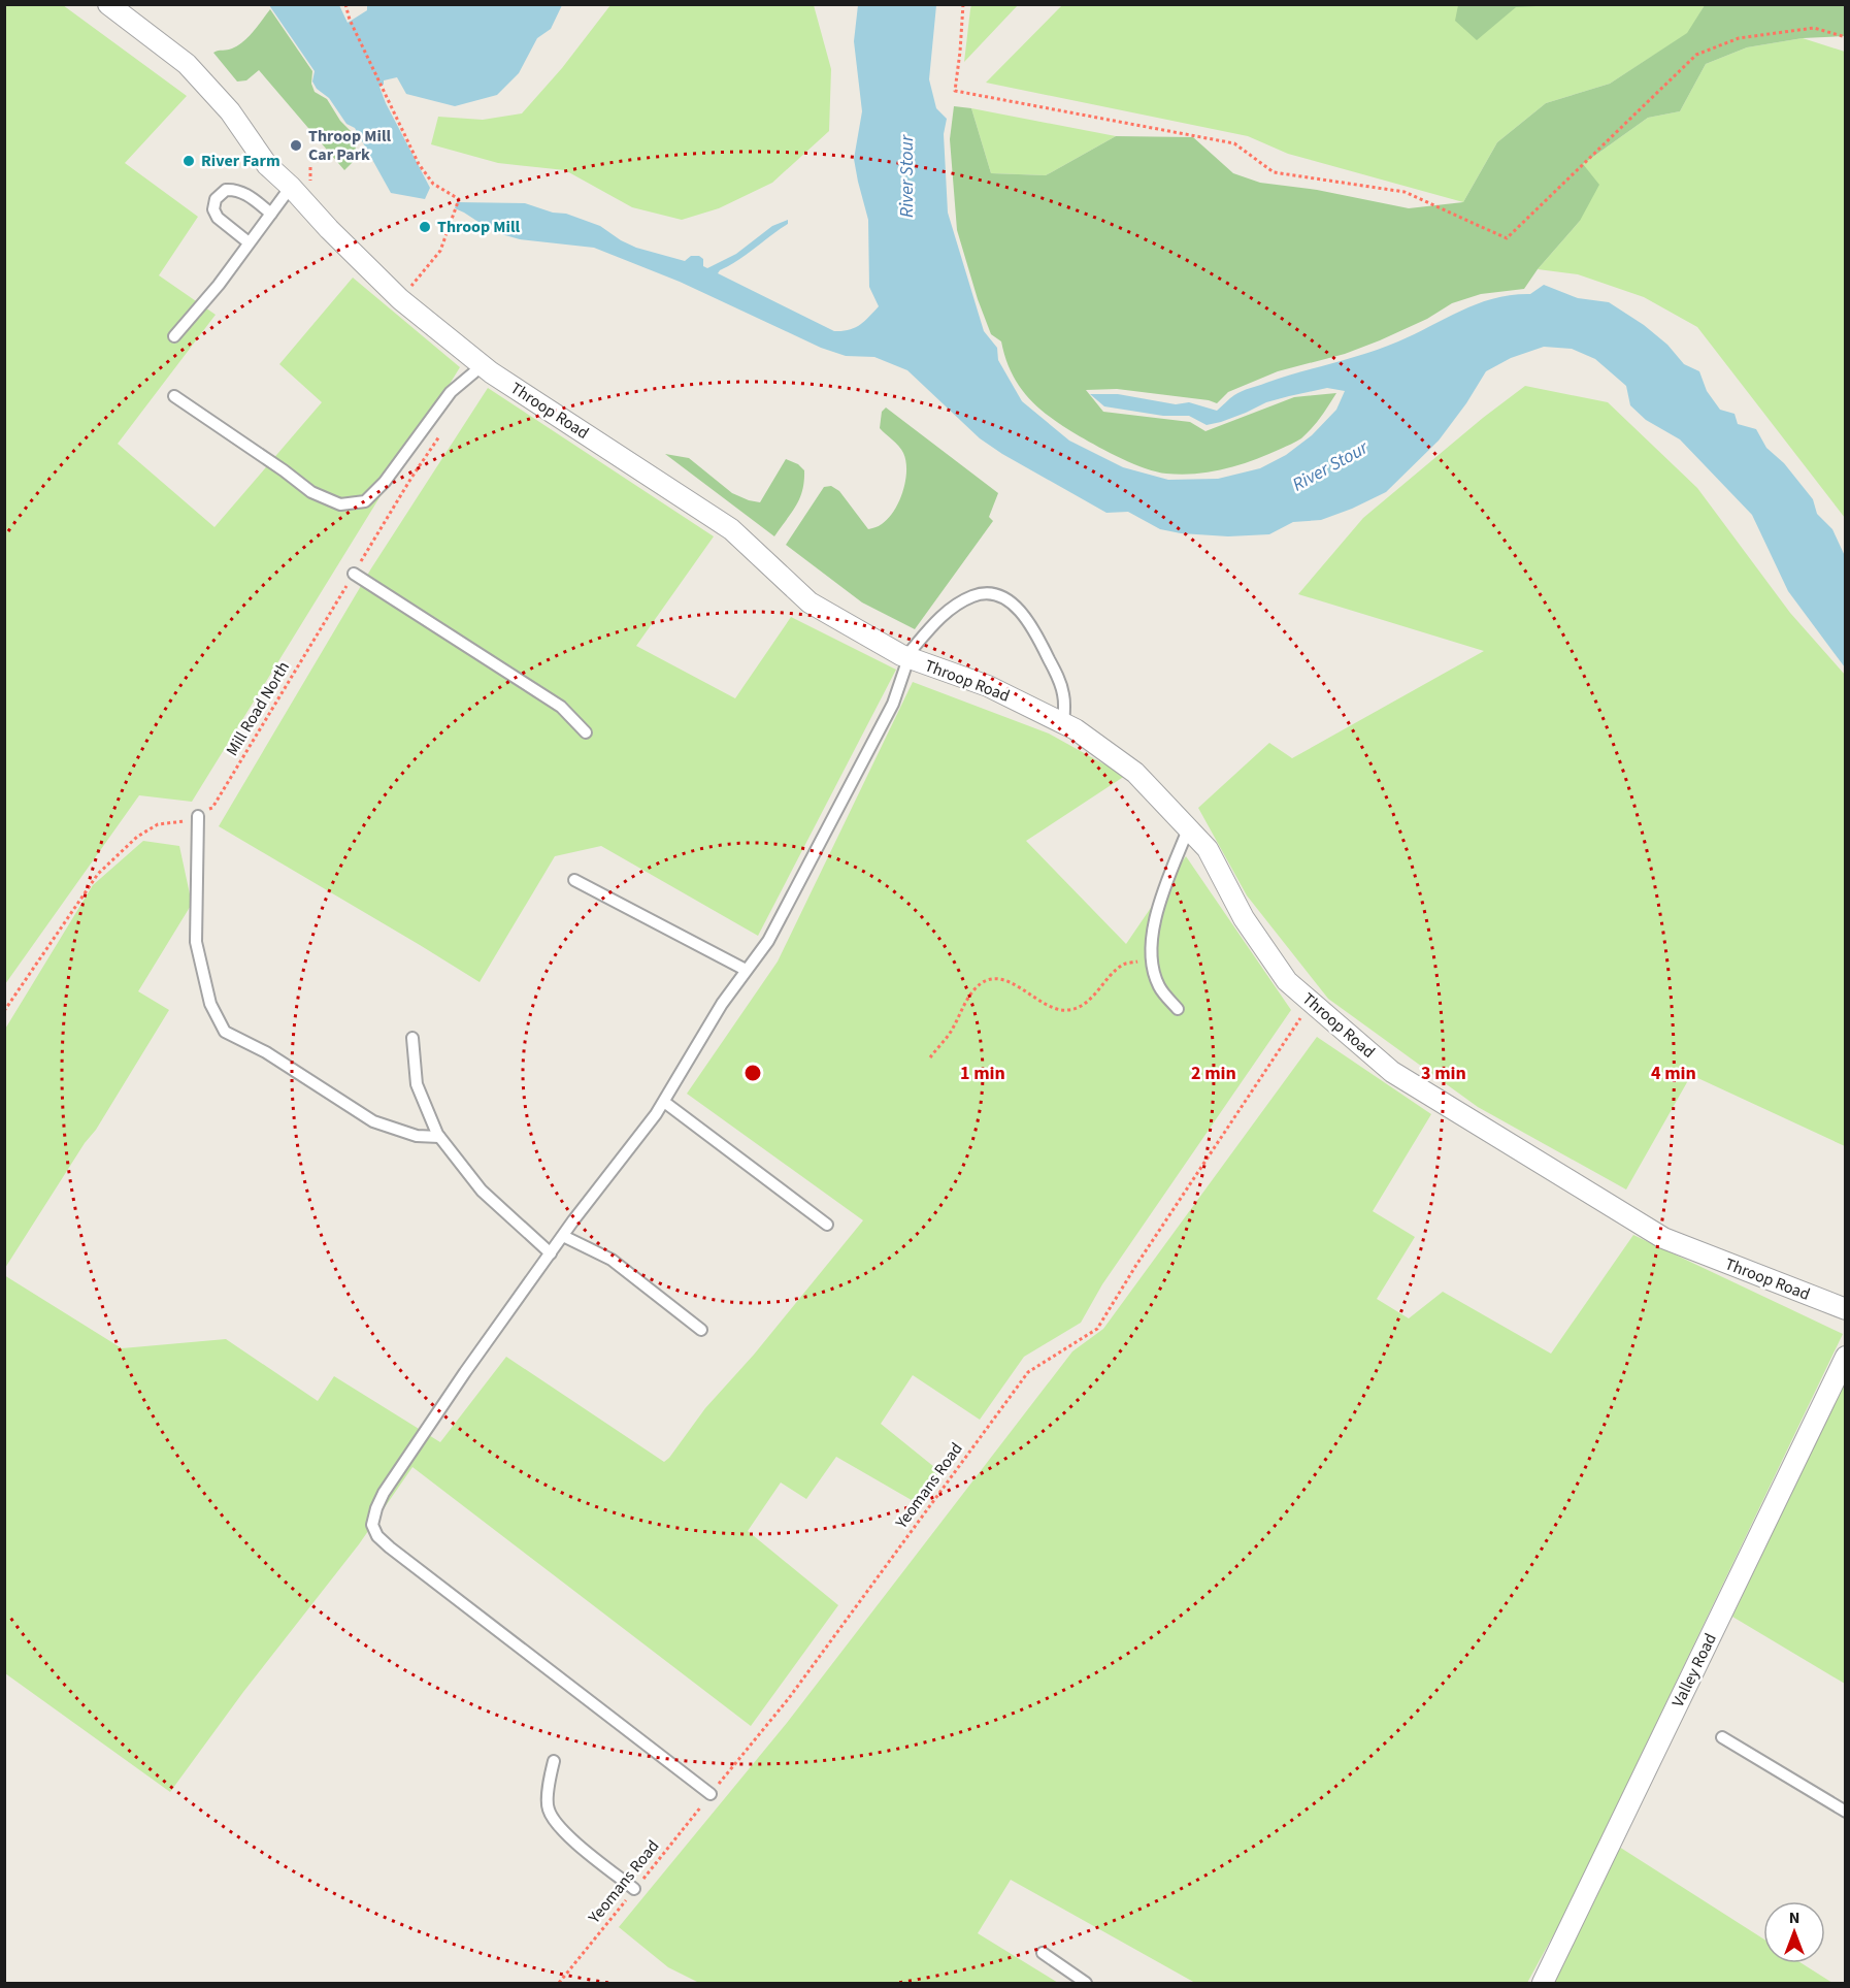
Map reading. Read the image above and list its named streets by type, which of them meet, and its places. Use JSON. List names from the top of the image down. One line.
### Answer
{"streets":{"street":["Throop Road","Valley Road"],"path":["Mill Road North","Yeomans Road"]},"crossings":[["Throop Road","Yeomans Road"]],"water":["River Stour"],"places":["Throop Mill Car Park","River Farm","Throop Mill"],"north":"top","rings":["1 min","2 min","3 min","4 min"]}
